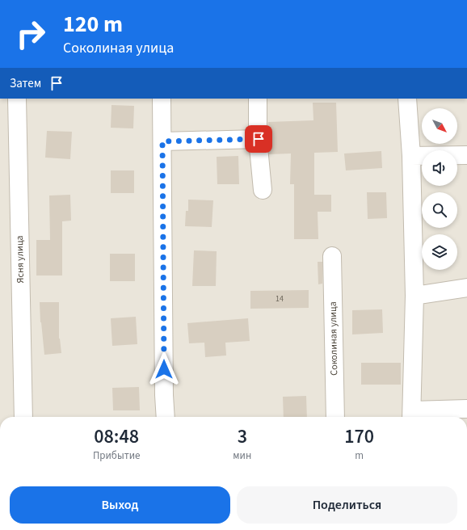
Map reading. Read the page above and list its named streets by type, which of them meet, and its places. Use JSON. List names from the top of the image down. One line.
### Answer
{"streets":{"street":["Ясня улица","Соколиная улица"]},"house_numbers":["14"],"north":"bottom right","page":{"turn":["120 m","Соколиная улица"],"then":"Затем","eta":["08:48","Прибытие","3","мин","170","m"],"buttons":["Выход","Поделиться"]}}
